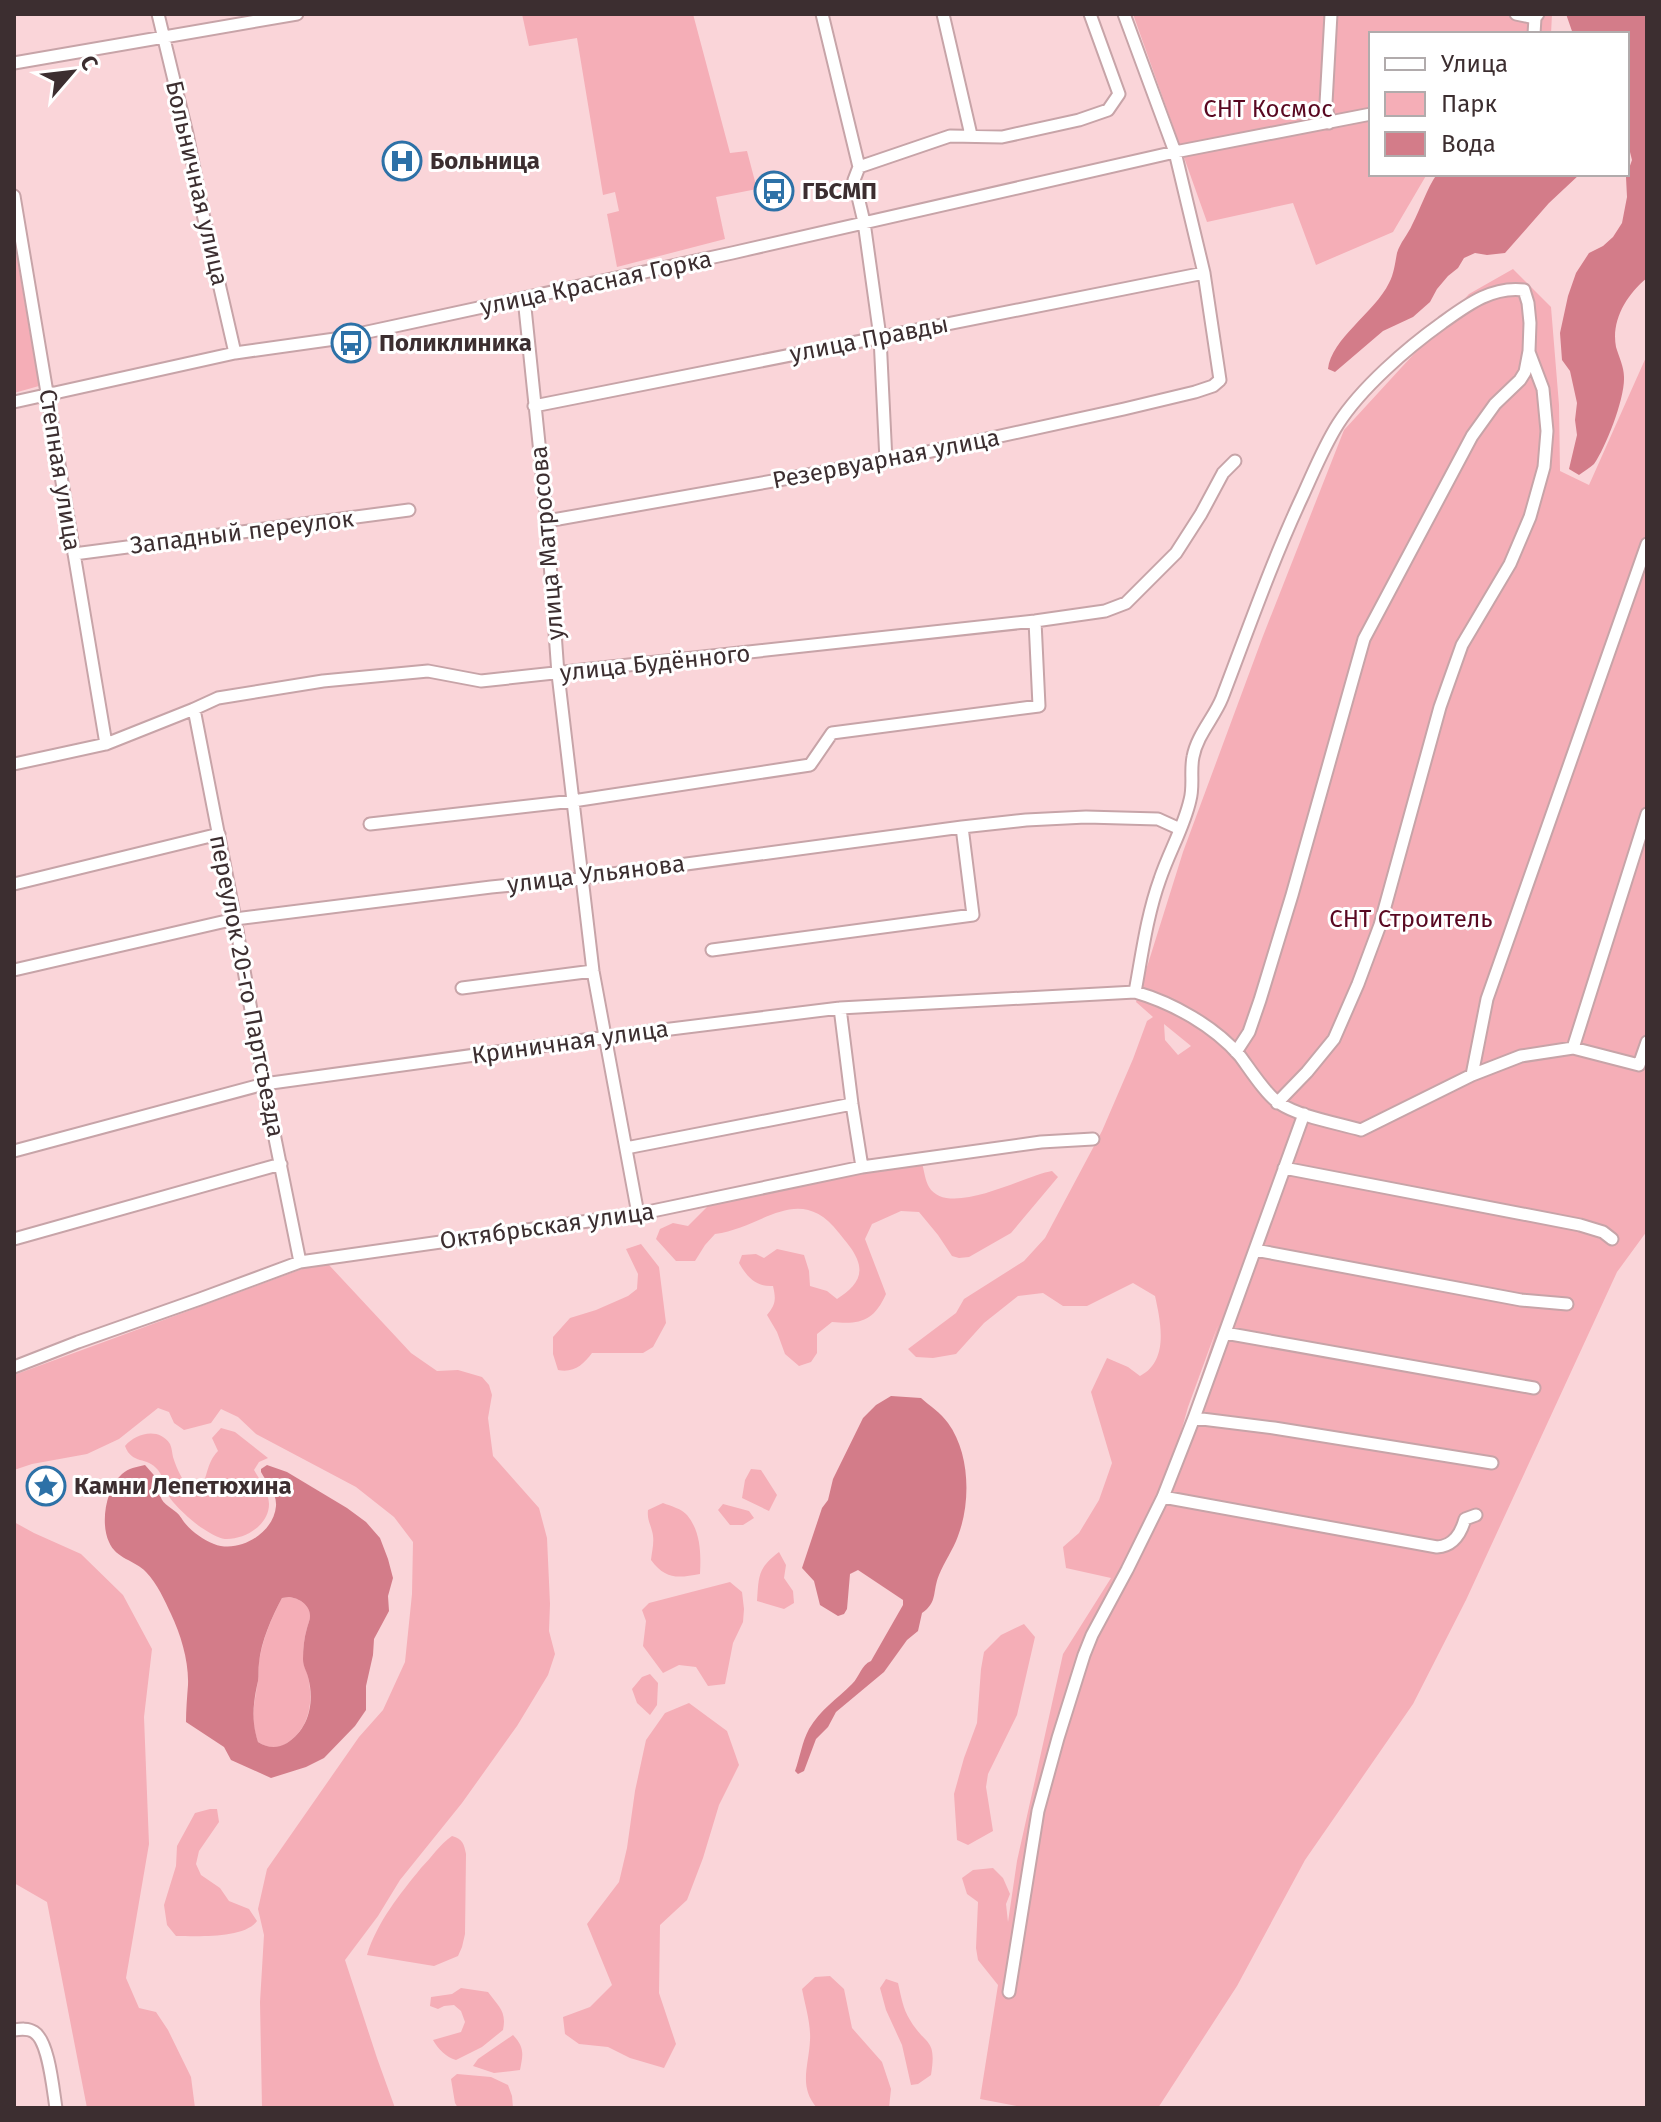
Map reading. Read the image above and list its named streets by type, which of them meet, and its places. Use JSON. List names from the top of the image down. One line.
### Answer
{"streets":{"street":["Больничная улица","улица Красная Горка","улица Правды","Резервуарная улица","Степная улица","Западный переулок","улица Матросова","улица Будённого","улица Ульянова","переулок 20-го Партсъезда","Криничная улица","Октябрьская улица"]},"crossings":[["Больничная улица","улица Красная Горка"],["улица Красная Горка","Степная улица"],["улица Красная Горка","улица Матросова"],["улица Правды","Резервуарная улица"],["улица Правды","улица Матросова"],["Резервуарная улица","улица Матросова"],["Степная улица","Западный переулок"],["Степная улица","улица Будённого"],["улица Матросова","улица Будённого"],["улица Матросова","улица Ульянова"],["улица Матросова","Криничная улица"],["улица Матросова","Октябрьская улица"],["улица Будённого","переулок 20-го Партсъезда"],["улица Ульянова","переулок 20-го Партсъезда"],["переулок 20-го Партсъезда","Криничная улица"],["переулок 20-го Партсъезда","Октябрьская улица"]],"parks":["СНТ Космос","СНТ Строитель"],"places":{"hospital":["Больница"],"bus stop":["ГБСМП","Поликлиника"],"place":["Камни Лепетюхина"]},"legend":["Улица","Парк","Вода"],"north":"top right"}
